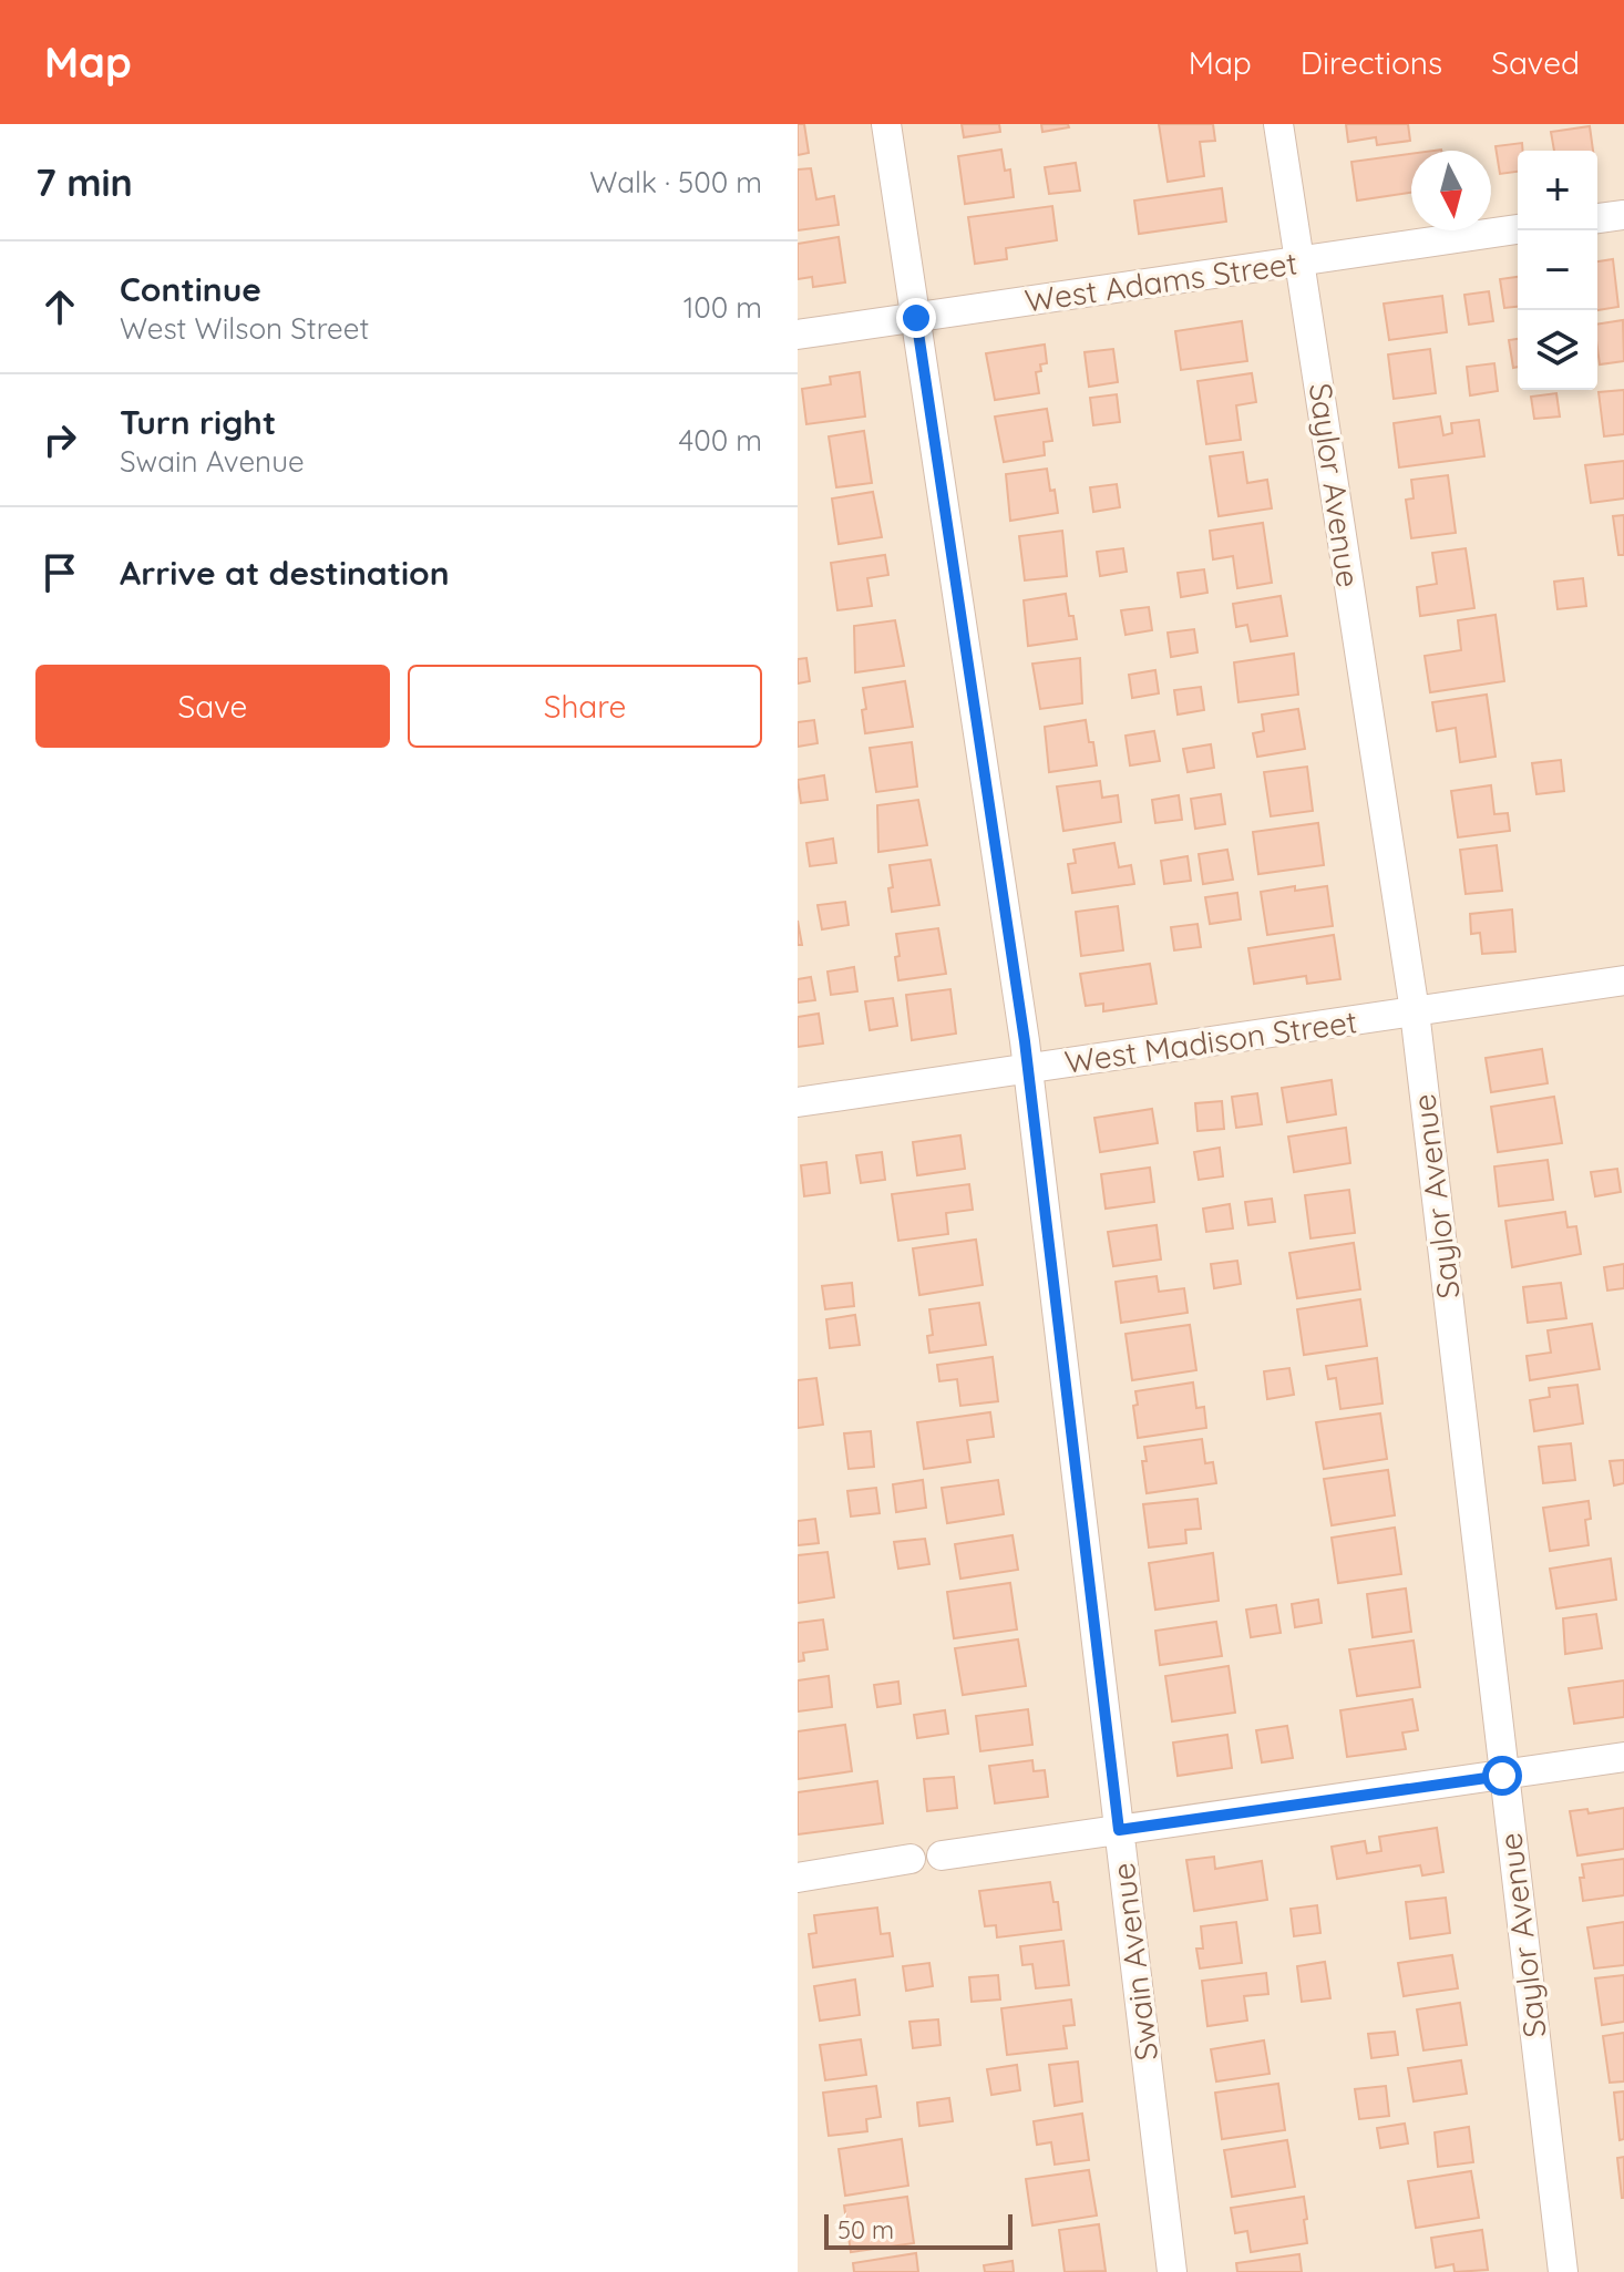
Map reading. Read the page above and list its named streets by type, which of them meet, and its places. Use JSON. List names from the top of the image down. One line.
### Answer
{"streets":{"street":["West Adams Street","Saylor Avenue","West Madison Street","Swain Avenue"]},"crossings":[["West Adams Street","Saylor Avenue"],["West Adams Street","Swain Avenue"],["Saylor Avenue","West Madison Street"],["West Madison Street","Swain Avenue"]],"scale_bar":"50 m","north":"bottom","page":{"header":"Map","nav":["Map","Directions","Saved"],"heading":["7 min","Walk · 500 m"],"map_buttons":["+","−"],"list":[["Continue","West Wilson Street","100 m"],["Turn right","Swain Avenue","400 m"],"Arrive at destination"],"buttons":["Save","Share"],"scale":"50 m"}}
